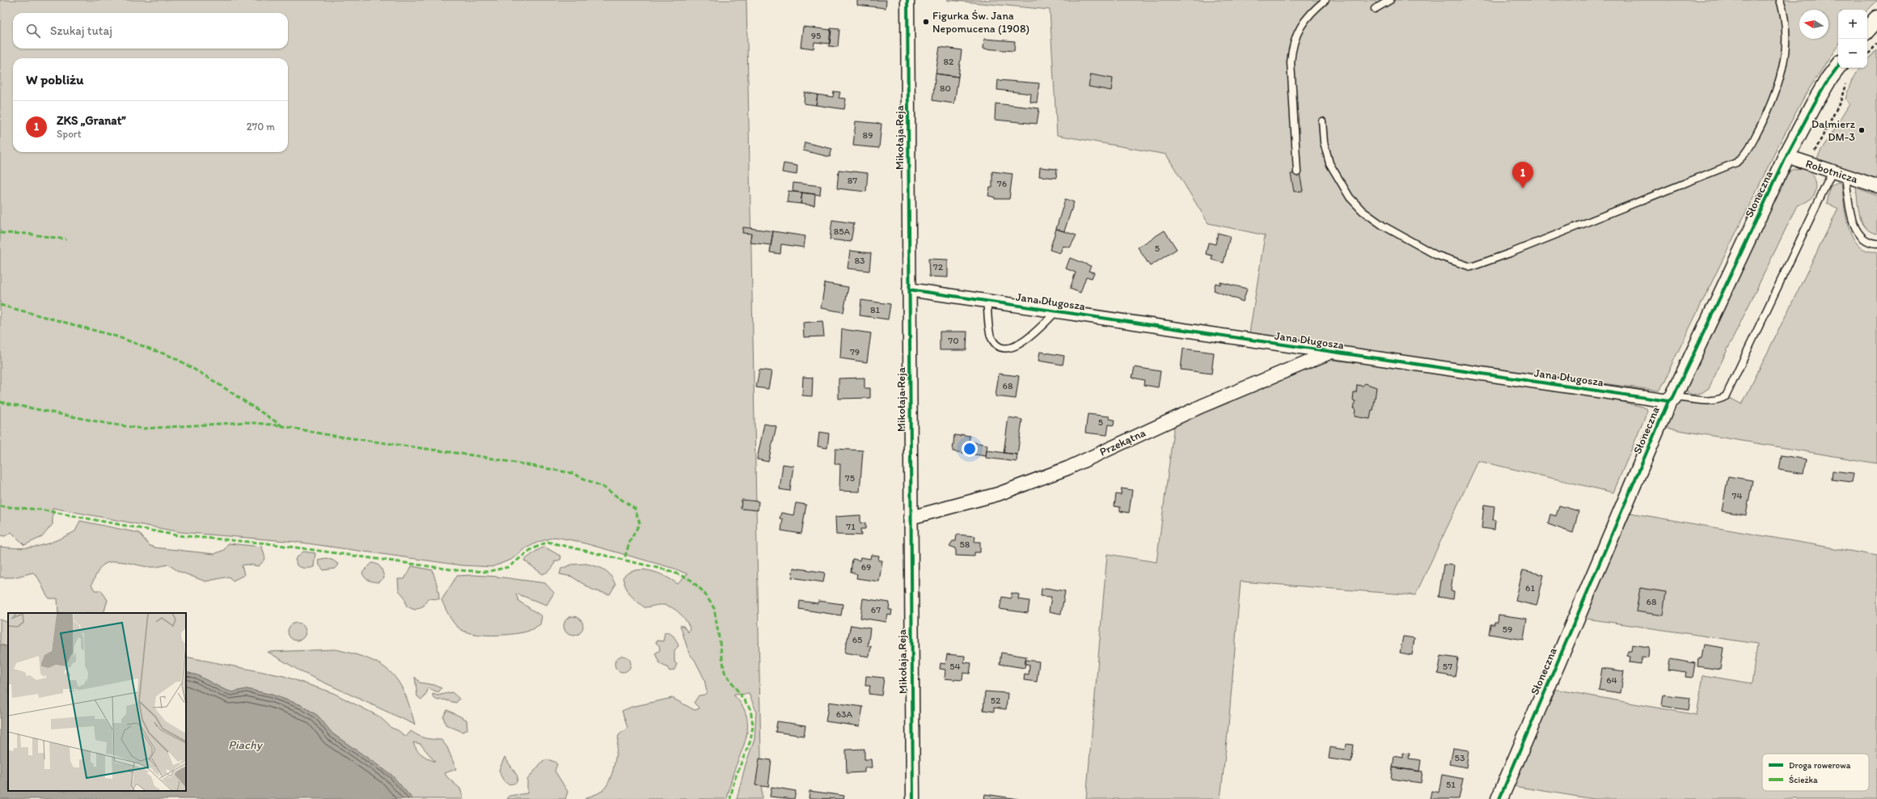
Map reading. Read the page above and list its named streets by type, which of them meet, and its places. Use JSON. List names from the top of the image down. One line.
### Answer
{"streets":{"street":["Mikołaja Reja","Robotnicza","Słoneczna","Jana Długosza","Przekątna"]},"crossings":[["Mikołaja Reja","Jana Długosza"],["Mikołaja Reja","Przekątna"],["Robotnicza","Słoneczna"],["Słoneczna","Jana Długosza"],["Jana Długosza","Przekątna"]],"water":["Piachy"],"places":["Figurka Św. Jana Nepomucena (1908)","Dalmierz DM-3"],"house_numbers":["95","82","80","89","87","76","85A","5","83","72","81","70","79","68","5","75","74","71","58","69","61","68","67","59","65","54","57","64","52","63A","53","51"],"legend":["Droga rowerowa","Ścieżka"],"north":"left","page":{"map_buttons":["+","−"],"search":"Szukaj tutaj","heading":"W pobliżu","list":[{"mark":"1","name":"ZKS „Granat”","note":"Sport","value":"270 m"}],"pins":"1"}}
